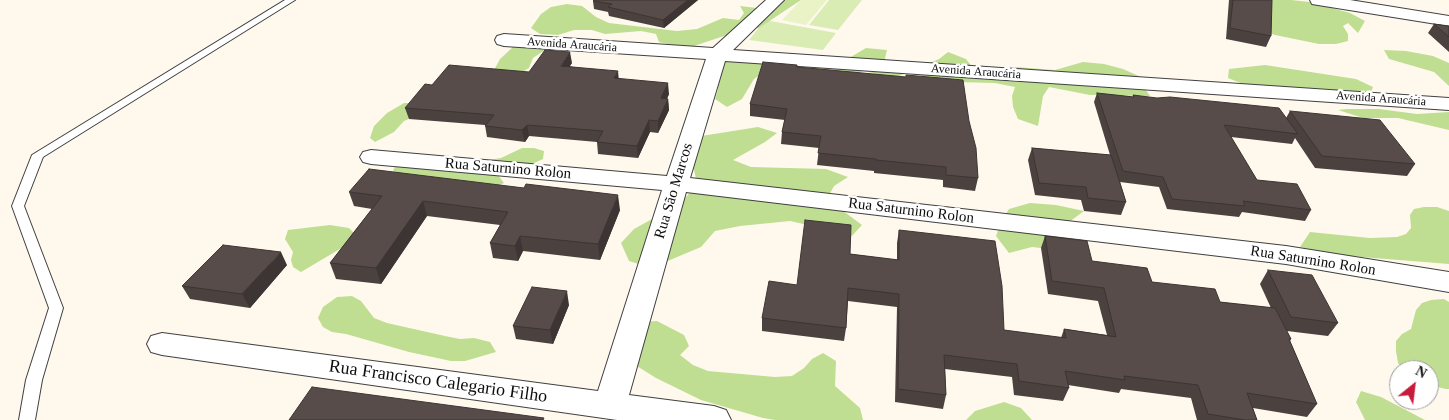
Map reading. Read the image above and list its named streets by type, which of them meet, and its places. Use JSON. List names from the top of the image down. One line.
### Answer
{"streets":{"street":["Avenida Araucária","Rua Saturnino Rolon","Rua São Marcos","Rua Francisco Calegario Filho"]},"crossings":[["Avenida Araucária","Rua São Marcos"],["Rua Saturnino Rolon","Rua São Marcos"],["Rua São Marcos","Rua Francisco Calegario Filho"]],"north":"top right"}
